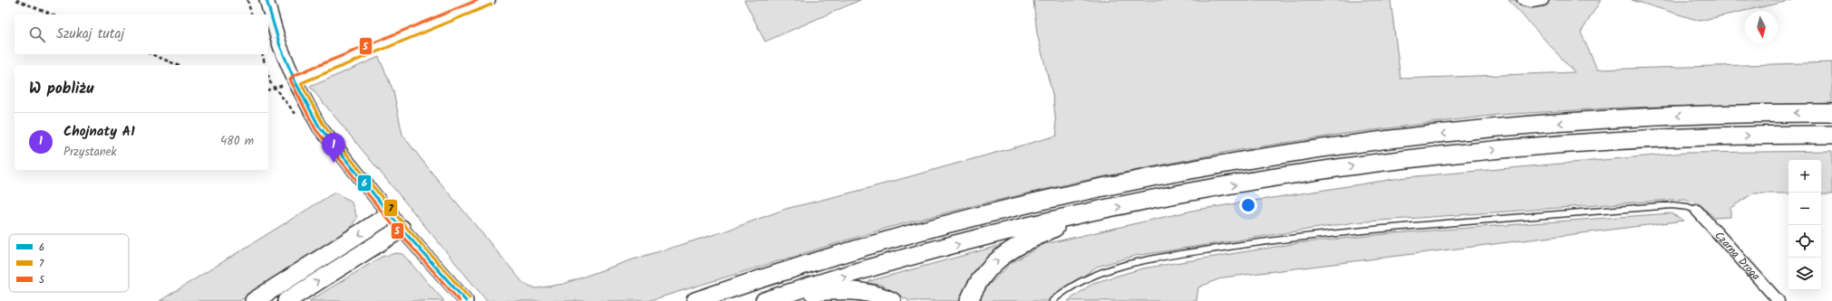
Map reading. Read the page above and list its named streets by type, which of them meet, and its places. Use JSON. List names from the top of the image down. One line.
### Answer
{"streets":{"street":["Czarna Droga"]},"lines":["transit line 6","transit line 5","transit line 7"],"legend":["6","7","5"],"north":"bottom","page":{"search":"Szukaj tutaj","heading":"W pobliżu","list":[{"mark":"1","name":"Chojnaty A1","note":"Przystanek","value":"480 m"}],"pins":"1","map_buttons":["+","−"]}}
